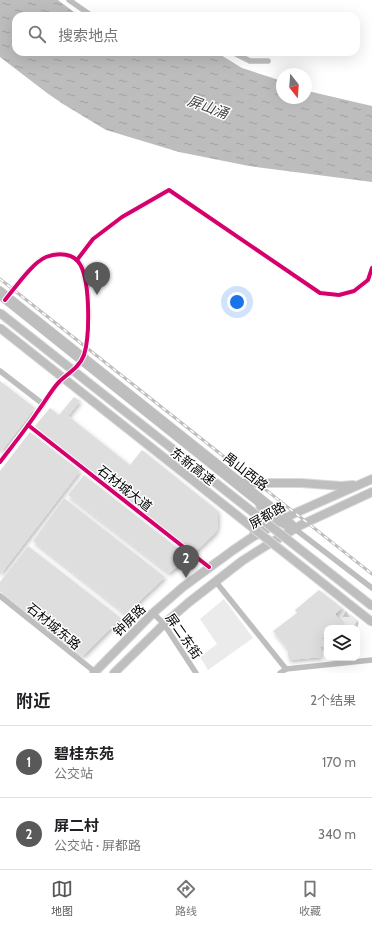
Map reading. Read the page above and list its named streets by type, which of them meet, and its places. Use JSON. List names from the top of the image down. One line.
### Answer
{"streets":{"highway":["东新高速","屏都路","钟屏路"],"main road":["禺山西路"],"street":["石材城大道","石材城东路","屏二东街"]},"crossings":[["禺山西路","屏都路"],["石材城大道","屏都路"],["屏都路","钟屏路"],["钟屏路","石材城东路"],["钟屏路","屏二东街"]],"water":["屏山涌"],"north":"bottom","page":{"search":"搜索地点","pins":["1","2"],"heading":["附近","2个结果"],"list":[{"mark":"1","name":"碧桂东苑","note":"公交站","value":"170 m"},{"mark":"2","name":"屏二村","note":"公交站 · 屏都路","value":"340 m"}],"nav":["地图","路线","收藏"]}}
